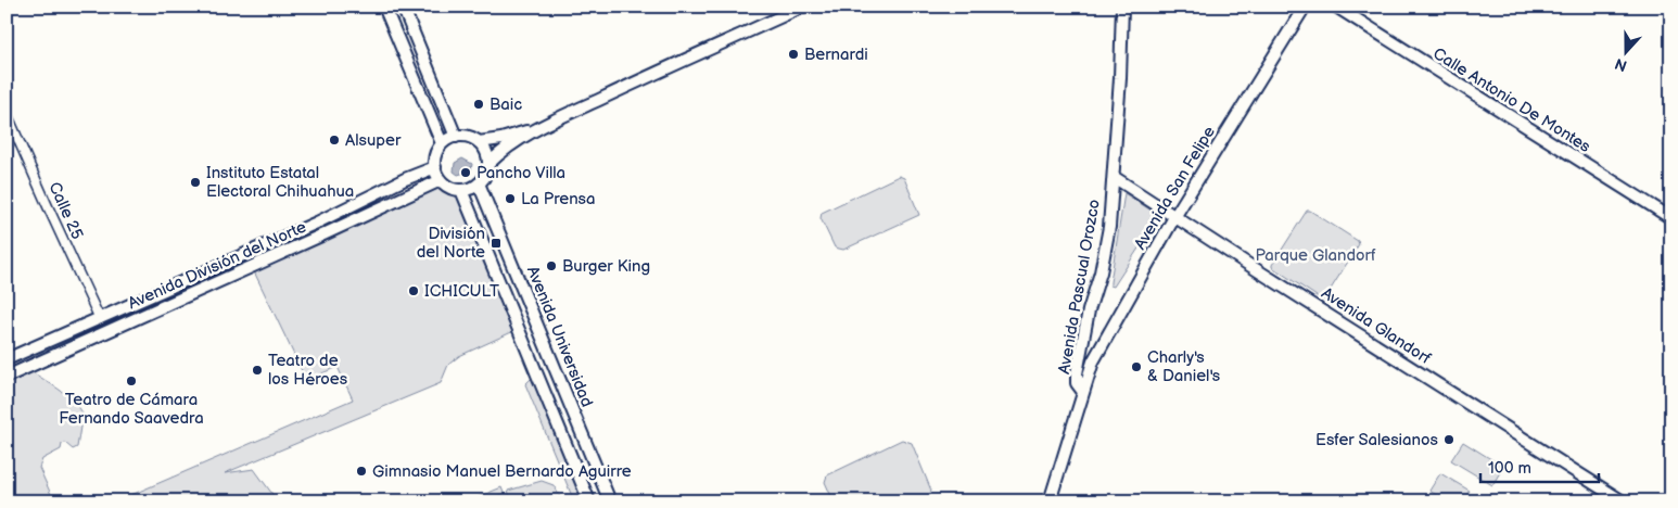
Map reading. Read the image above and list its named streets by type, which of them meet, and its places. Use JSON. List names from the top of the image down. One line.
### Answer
{"streets":{"main road":["Calle Antonio De Montes","Avenida San Felipe","Avenida División del Norte","Avenida Pascual Orozco","Avenida Glandorf","Avenida Universidad"],"street":["Calle 25"]},"crossings":[["Avenida San Felipe","Avenida Pascual Orozco"],["Avenida San Felipe","Avenida Glandorf"],["Calle 25","Avenida División del Norte"],["Avenida División del Norte","Avenida Universidad"],["Avenida Pascual Orozco","Avenida Glandorf"]],"parks":["Parque Glandorf"],"places":{"other":["Bernardi","Baic","Alsuper","Pancho Villa","Instituto Estatal Electoral Chihuahua","La Prensa","Burger King","ICHICULT","Charly's & Daniel's","Teatro de los Héroes","Teatro de Cámara Fernando Saavedra","Esfer Salesianos","Gimnasio Manuel Bernardo Aguirre"],"transit":["División del Norte"]},"scale_bar":"100 m","north":"bottom"}
